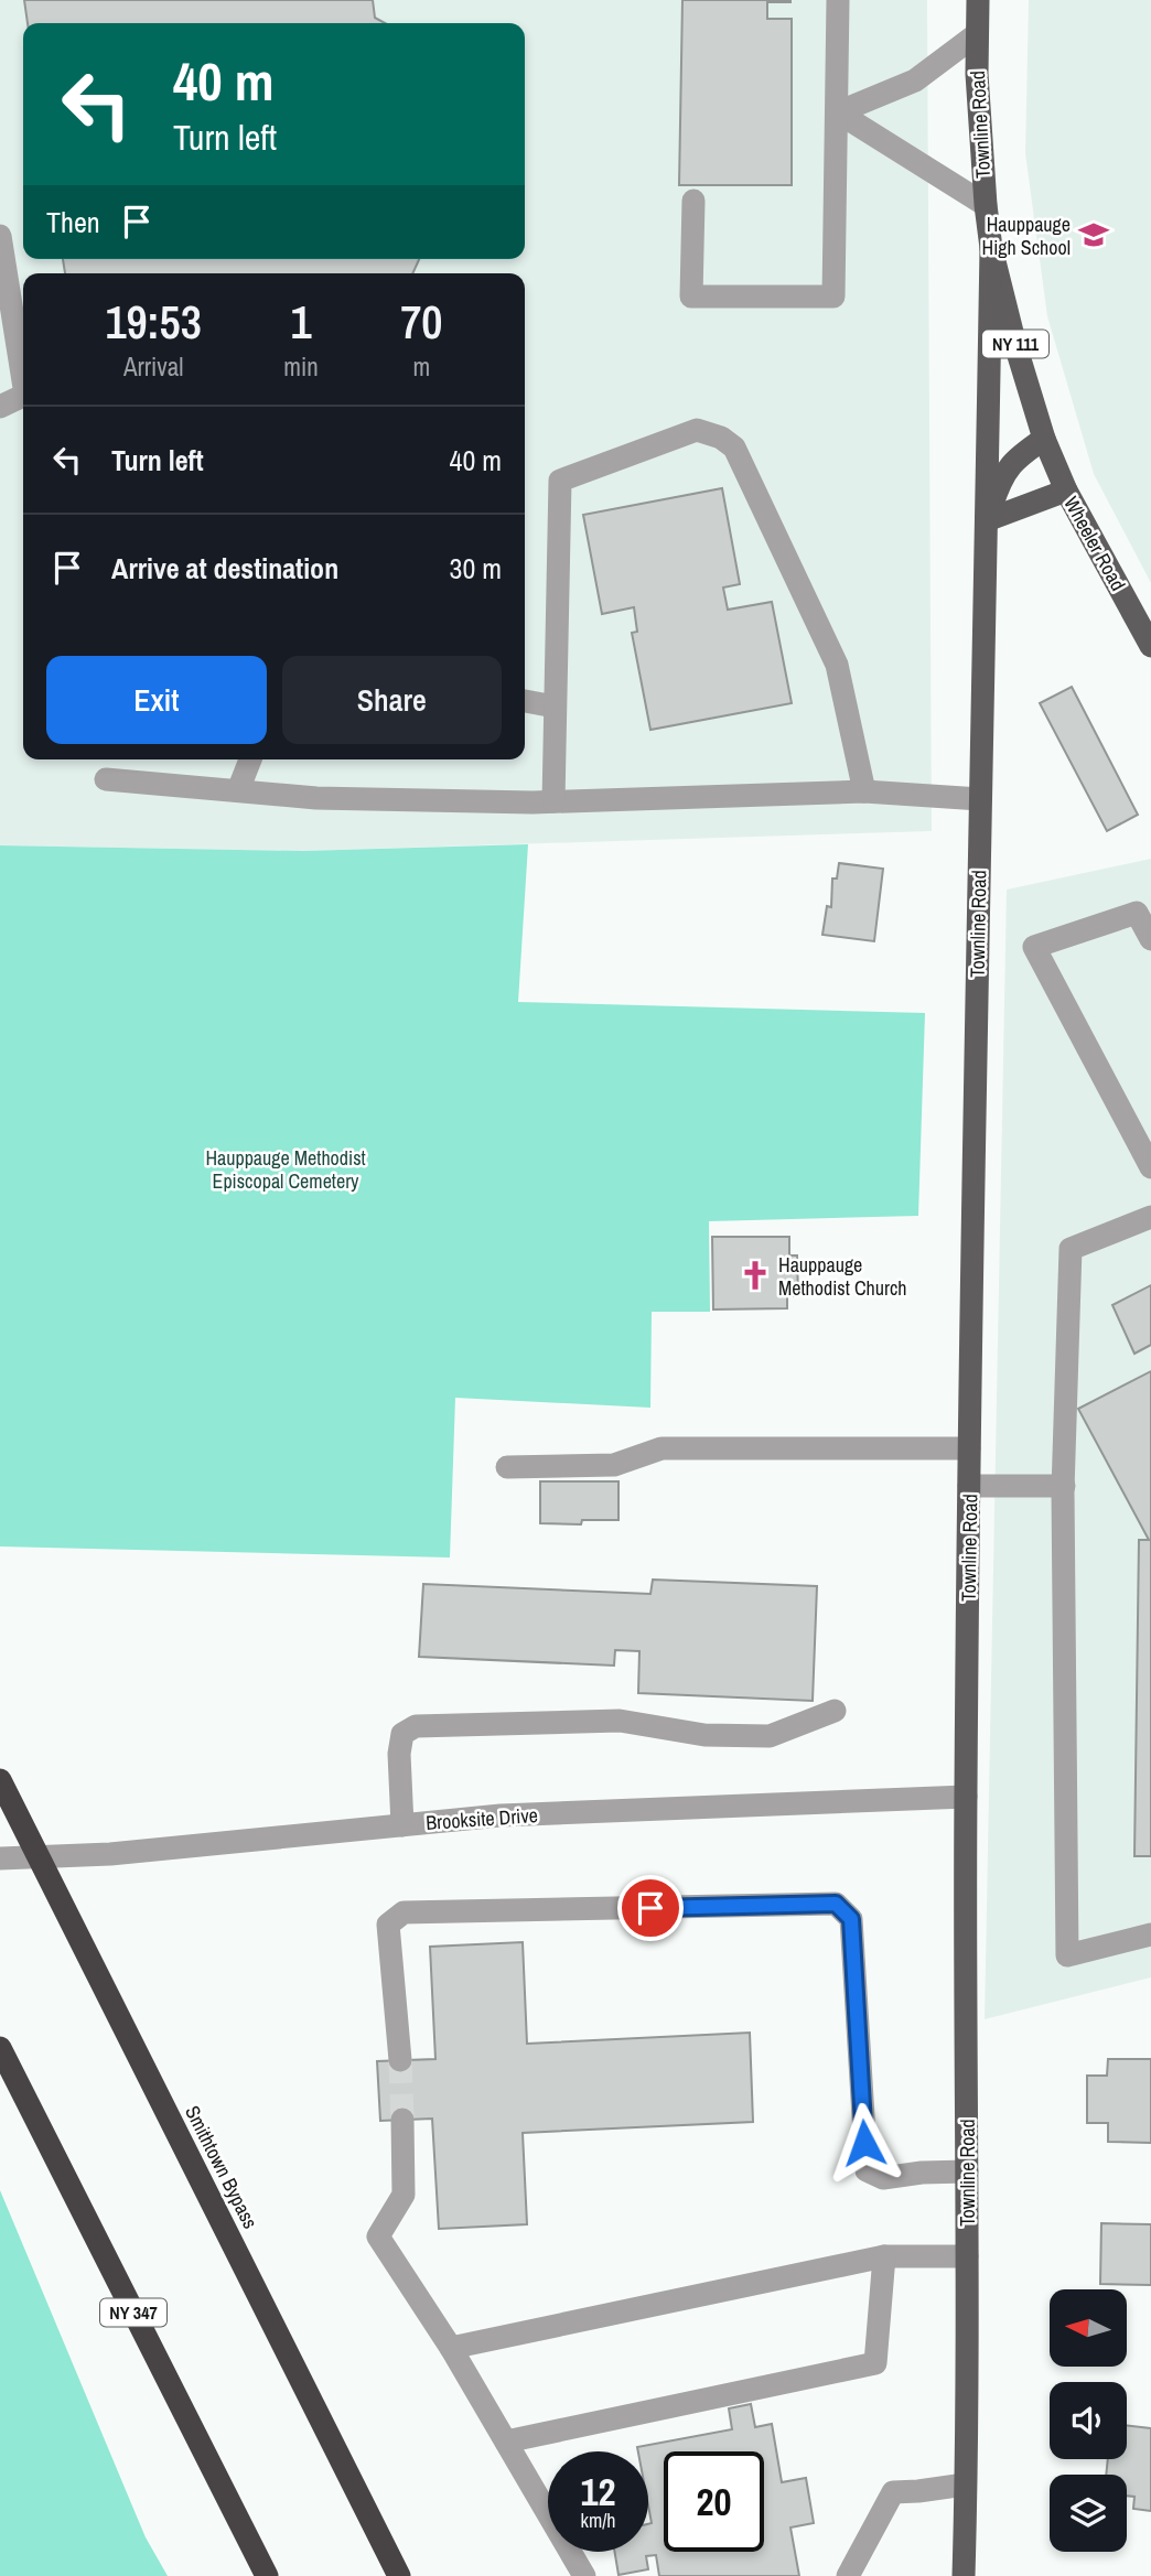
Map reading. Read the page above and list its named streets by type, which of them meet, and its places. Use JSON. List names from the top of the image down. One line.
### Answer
{"streets":{"highway":["Smithtown Bypass","NY 347"],"main road":["Townline Road","NY 111","Wheeler Road"],"street":["Brooksite Drive"]},"crossings":[["Townline Road","Wheeler Road"],["Townline Road","Brooksite Drive"],["Brooksite Drive","Smithtown Bypass"]],"parks":["Hauppauge Methodist Episcopal Cemetery"],"places":{"school or university":["Hauppauge High School"],"church":["Hauppauge Methodist Church"]},"north":"left","page":{"turn":["40 m","Turn left"],"then":"Then","eta":["19:53","Arrival","1","min","70","m"],"list":[{"name":"Turn left","value":"40 m"},{"name":"Arrive at destination","value":"30 m"}],"buttons":["Exit","Share"],"speed":"12 km/h","limit":"20"}}
